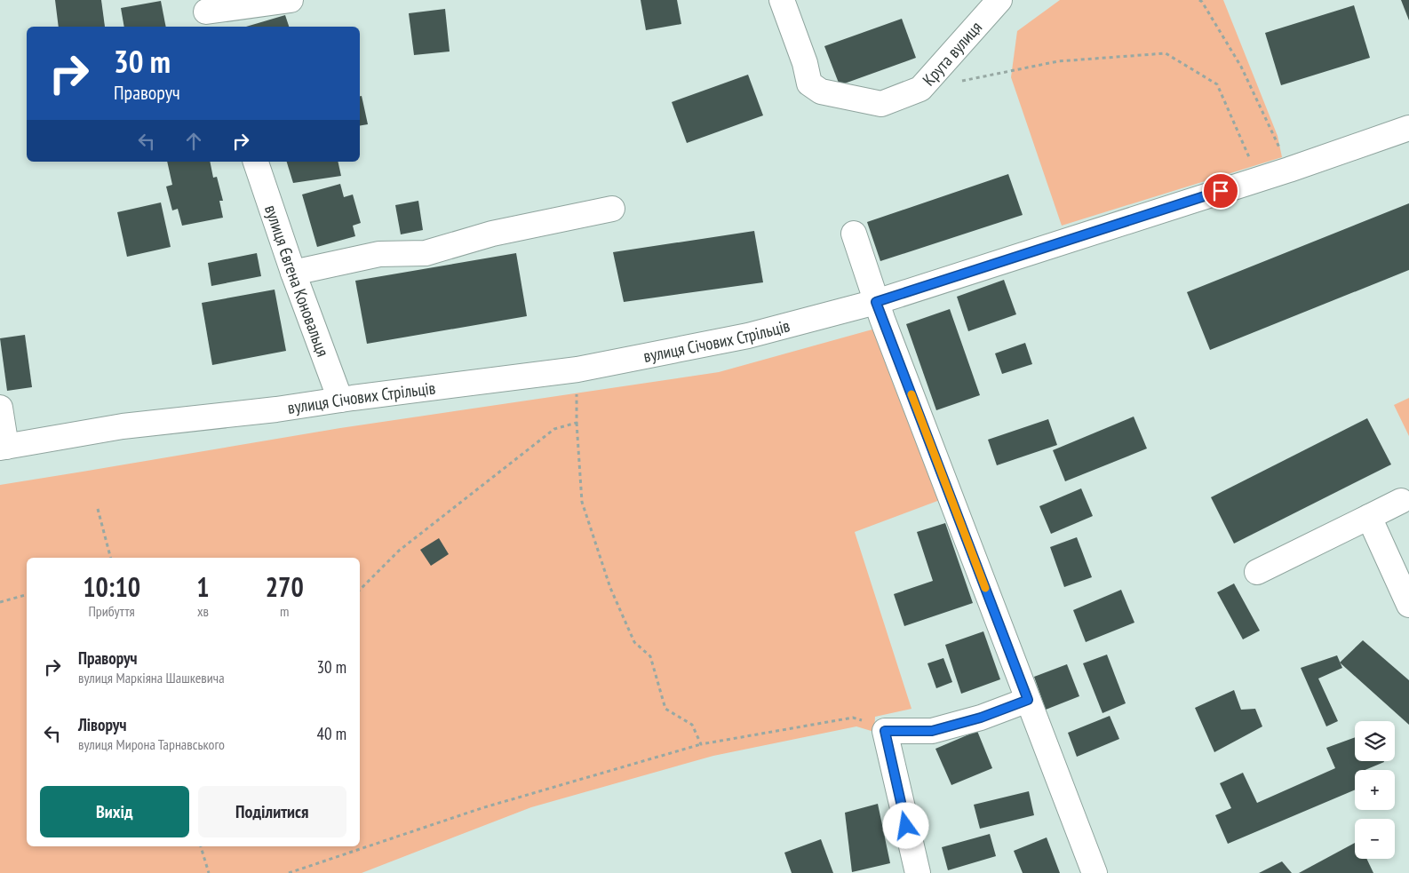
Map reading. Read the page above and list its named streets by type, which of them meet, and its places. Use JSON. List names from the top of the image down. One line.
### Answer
{"streets":{"street":["Крута вулиця","вулиця Євгена Коновальця","вулиця Січових Стрільців"]},"crossings":[["вулиця Євгена Коновальця","вулиця Січових Стрільців"]],"page":{"turn":["30 m","Праворуч"],"eta":["10:10","Прибуття","1","хв","270","m"],"list":[{"name":"Праворуч","note":"вулиця Маркіяна Шашкевича","value":"30 m"},{"name":"Ліворуч","note":"вулиця Мирона Тарнавського","value":"40 m"}],"map_buttons":["+","−"],"buttons":["Вихід","Поділитися"]}}
